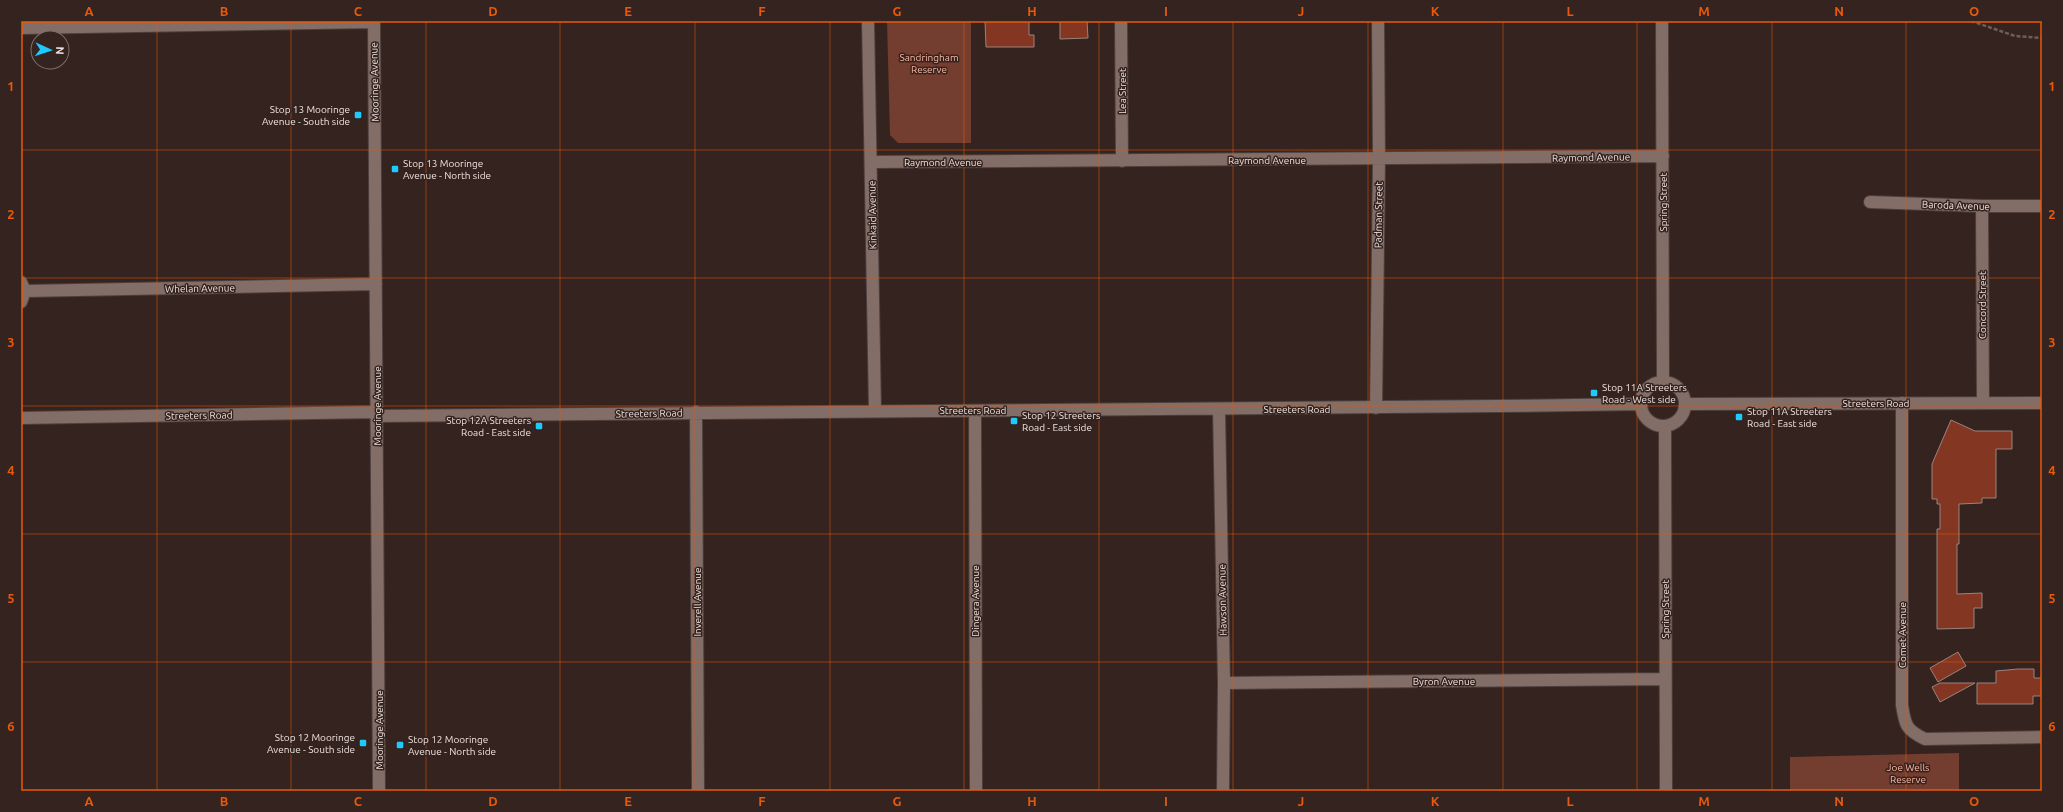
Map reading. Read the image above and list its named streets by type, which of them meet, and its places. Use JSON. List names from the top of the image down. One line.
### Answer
{"streets":{"street":["Mooringe Avenue","Lea Street","Raymond Avenue","Spring Street","Baroda Avenue","Kinkaid Avenue","Padman Street","Whelan Avenue","Concord Street","Streeters Road","Hawson Avenue","Dingera Avenue","Inverell Avenue","Comet Avenue","Byron Avenue"]},"crossings":[["Mooringe Avenue","Whelan Avenue"],["Mooringe Avenue","Streeters Road"],["Lea Street","Raymond Avenue"],["Raymond Avenue","Spring Street"],["Raymond Avenue","Kinkaid Avenue"],["Raymond Avenue","Padman Street"],["Spring Street","Streeters Road"],["Spring Street","Byron Avenue"],["Baroda Avenue","Concord Street"],["Kinkaid Avenue","Streeters Road"],["Padman Street","Streeters Road"],["Concord Street","Streeters Road"],["Streeters Road","Hawson Avenue"],["Streeters Road","Dingera Avenue"],["Streeters Road","Inverell Avenue"],["Streeters Road","Comet Avenue"],["Hawson Avenue","Byron Avenue"]],"parks":["Sandringham Reserve","Joe Wells Reserve"],"places":{"transit":["Stop 13 Mooringe Avenue - South side","Stop 13 Mooringe Avenue - North side","Stop 11A Streeters Road - West side","Stop 11A Streeters Road - East side","Stop 12 Streeters Road - East side","Stop 12A Streeters Road - East side","Stop 12 Mooringe Avenue - South side","Stop 12 Mooringe Avenue - North side"]},"north":"right","grid":{"columns":["A","B","C","D","E","F","G","H","I","J","K","L","M","N","O"],"rows":["1","2","3","4","5","6"]}}
